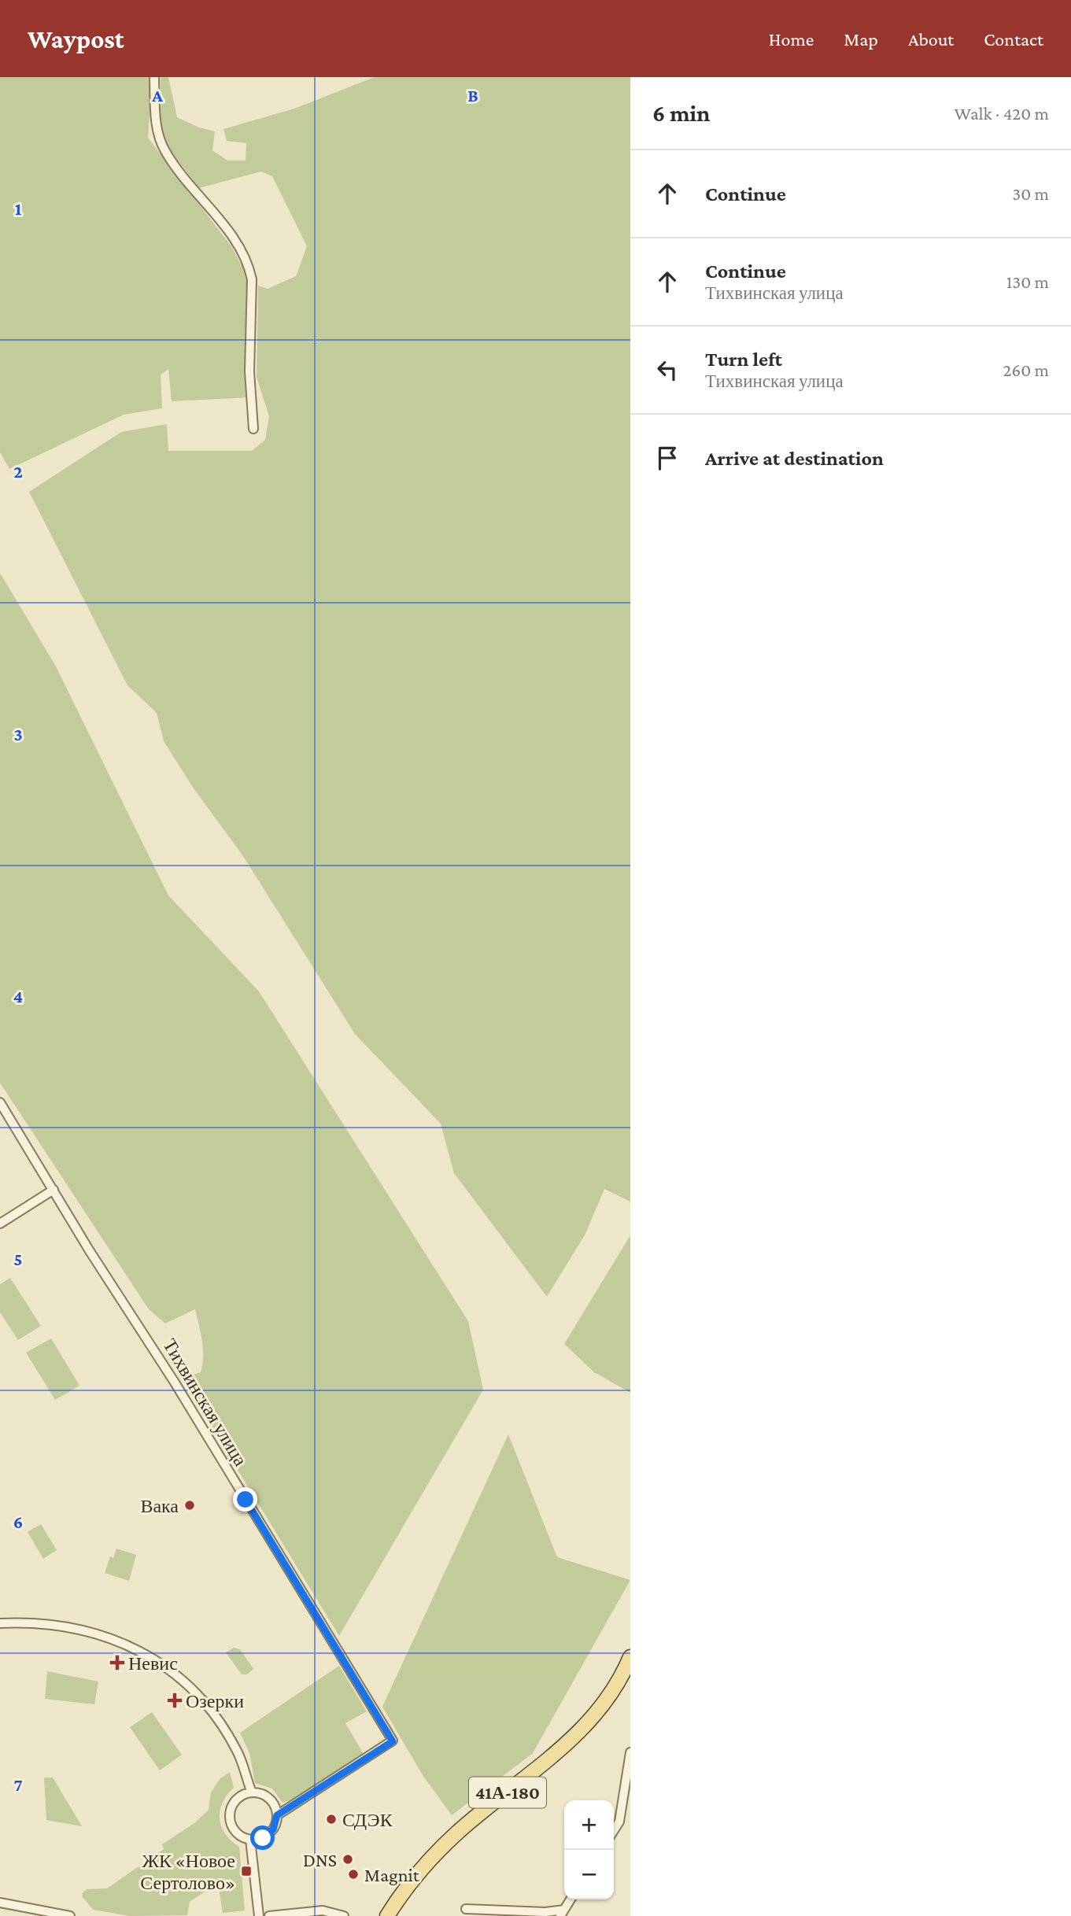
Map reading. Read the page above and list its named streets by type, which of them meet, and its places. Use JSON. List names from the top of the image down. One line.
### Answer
{"streets":{"main road":["41А-180"],"street":["Тихвинская улица"]},"places":{"other":["Вака","СДЭК","DNS","Magnit"],"health":["Невис","Озерки"],"transit":["ЖК «Новое Сертолово»"]},"page":{"header":"Waypost","nav":["Home","Map","About","Contact"],"heading":["6 min","Walk · 420 m"],"list":[["Continue","30 m"],["Continue","Тихвинская улица","130 m"],["Turn left","Тихвинская улица","260 m"],"Arrive at destination"],"map_buttons":["+","−"]},"grid":{"columns":["A","B"],"rows":["1","2","3","4","5","6","7"]}}
